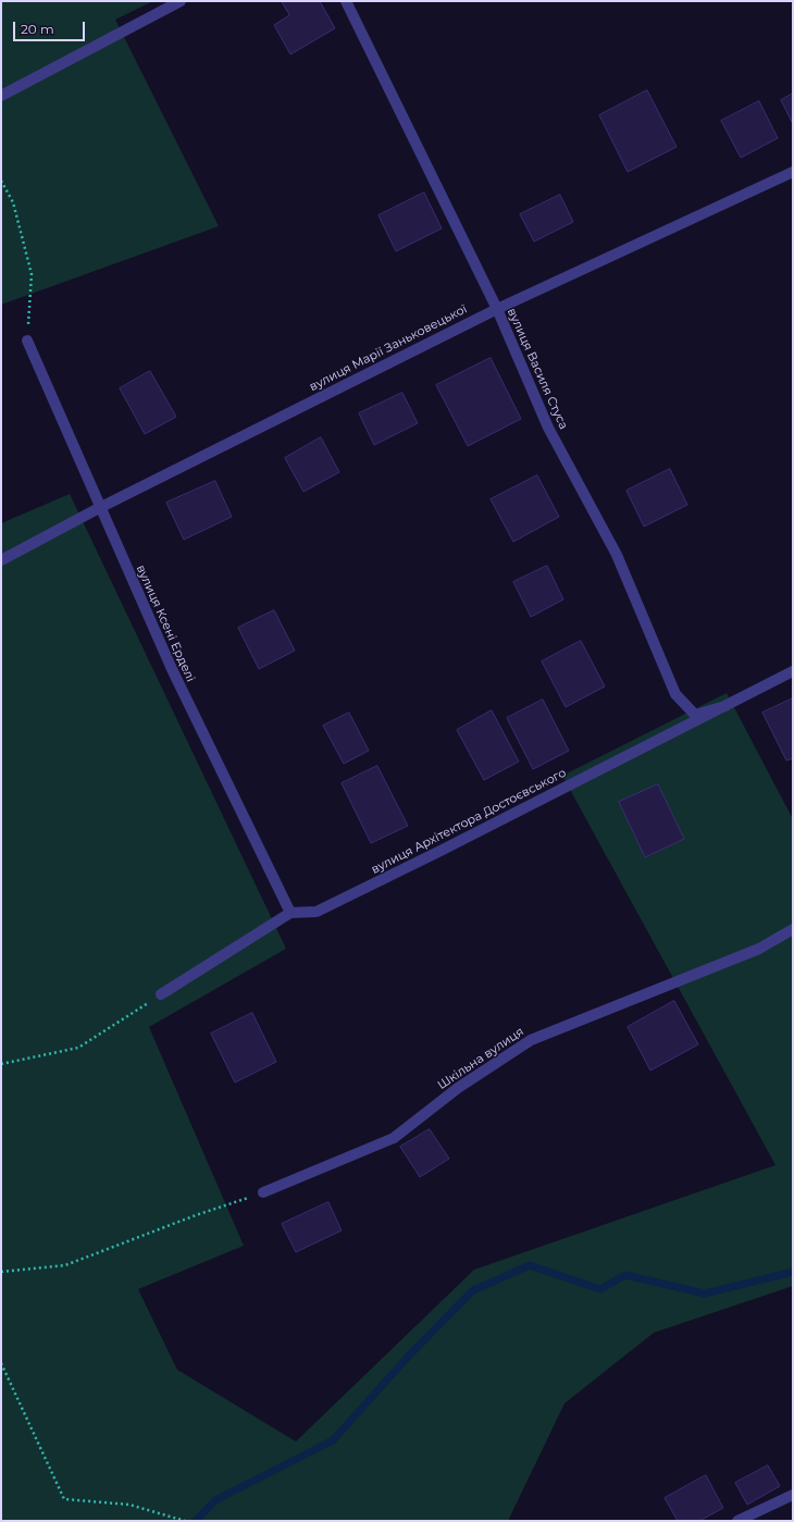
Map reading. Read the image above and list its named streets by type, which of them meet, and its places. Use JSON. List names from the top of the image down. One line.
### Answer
{"streets":{"street":["вулиця Марії Заньковецької","вулиця Василя Стуса","вулиця Ксені Ерделі","вулиця Архітектора Достоєвського","Шкільна вулиця"]},"crossings":[["вулиця Марії Заньковецької","вулиця Василя Стуса"],["вулиця Марії Заньковецької","вулиця Ксені Ерделі"],["вулиця Василя Стуса","вулиця Архітектора Достоєвського"],["вулиця Ксені Ерделі","вулиця Архітектора Достоєвського"]],"scale_bar":"20 m"}
